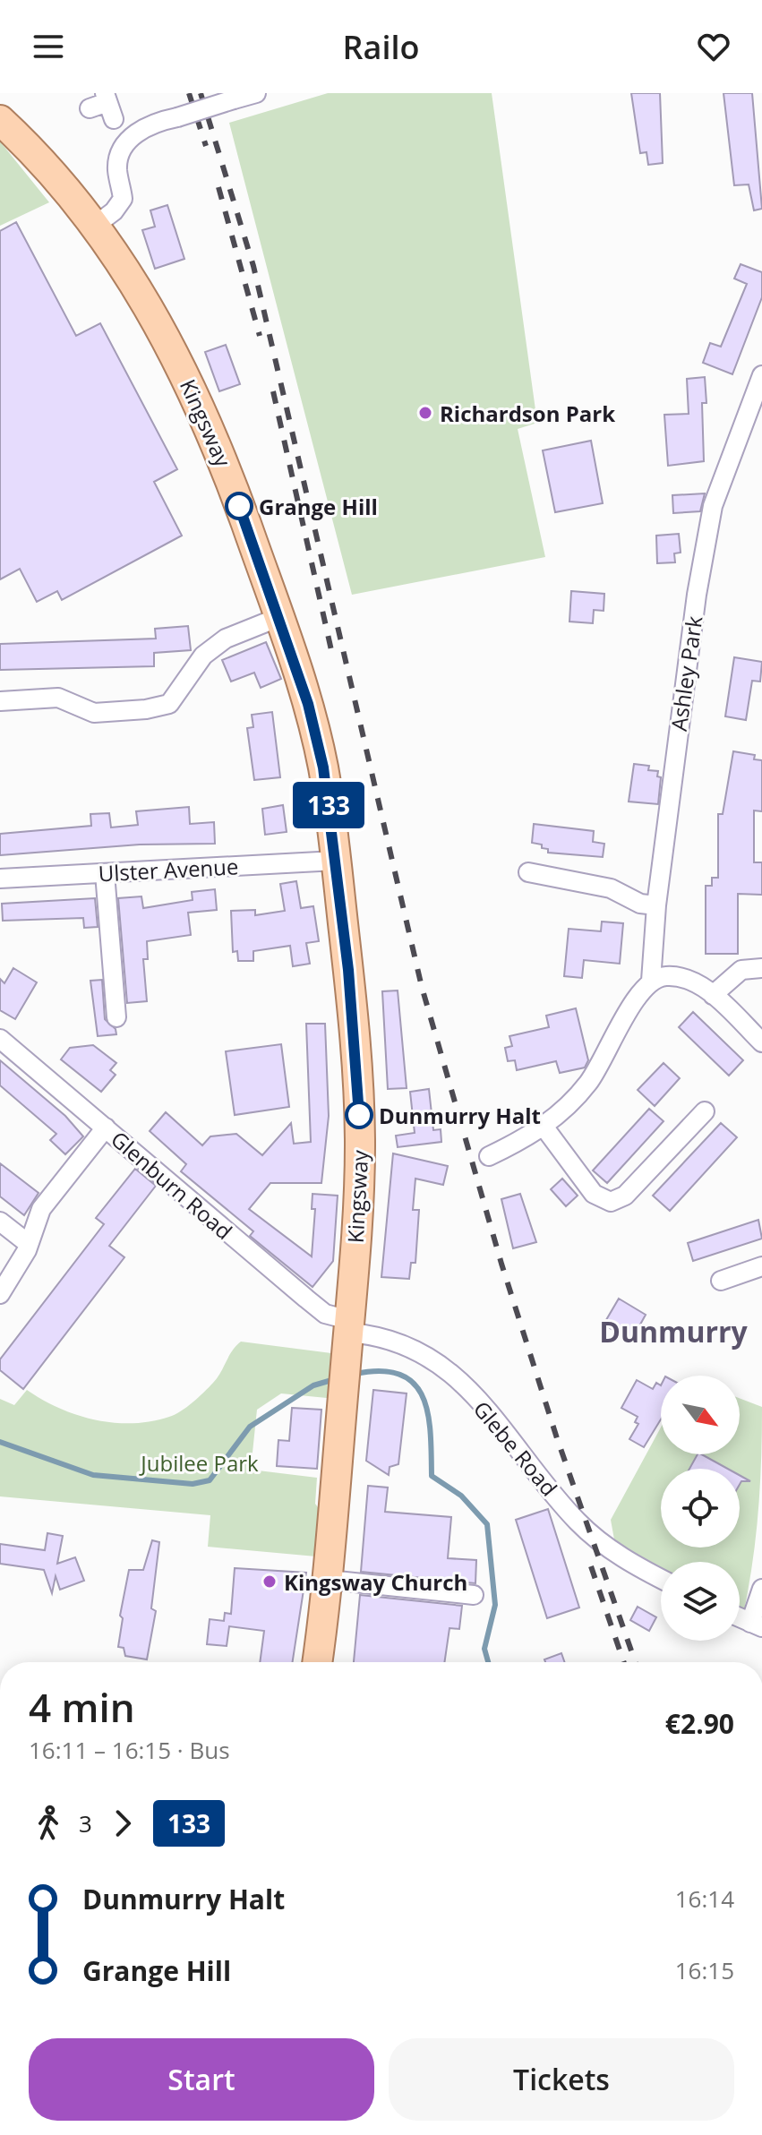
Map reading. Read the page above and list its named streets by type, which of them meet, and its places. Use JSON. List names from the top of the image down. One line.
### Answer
{"streets":{"main road":["Kingsway"],"street":["Ashley Park","Ulster Avenue","Glenburn Road","Glebe Road"]},"crossings":[["Kingsway","Ulster Avenue"],["Kingsway","Glenburn Road"],["Kingsway","Glebe Road"],["Glenburn Road","Glebe Road"]],"districts":["Dunmurry"],"parks":["Jubilee Park"],"places":["Richardson Park","Grange Hill","Dunmurry Halt","Kingsway Church"],"lines":["bus line 133"],"north":"bottom right","page":{"header":"Railo","on_map":"133","heading":["4 min","16:11 – 16:15 · Bus","€2.90"],"legs":["3","133"],"list":[{"name":"Dunmurry Halt","value":"16:14"},{"name":"Grange Hill","value":"16:15"}],"buttons":["Start","Tickets"]}}
